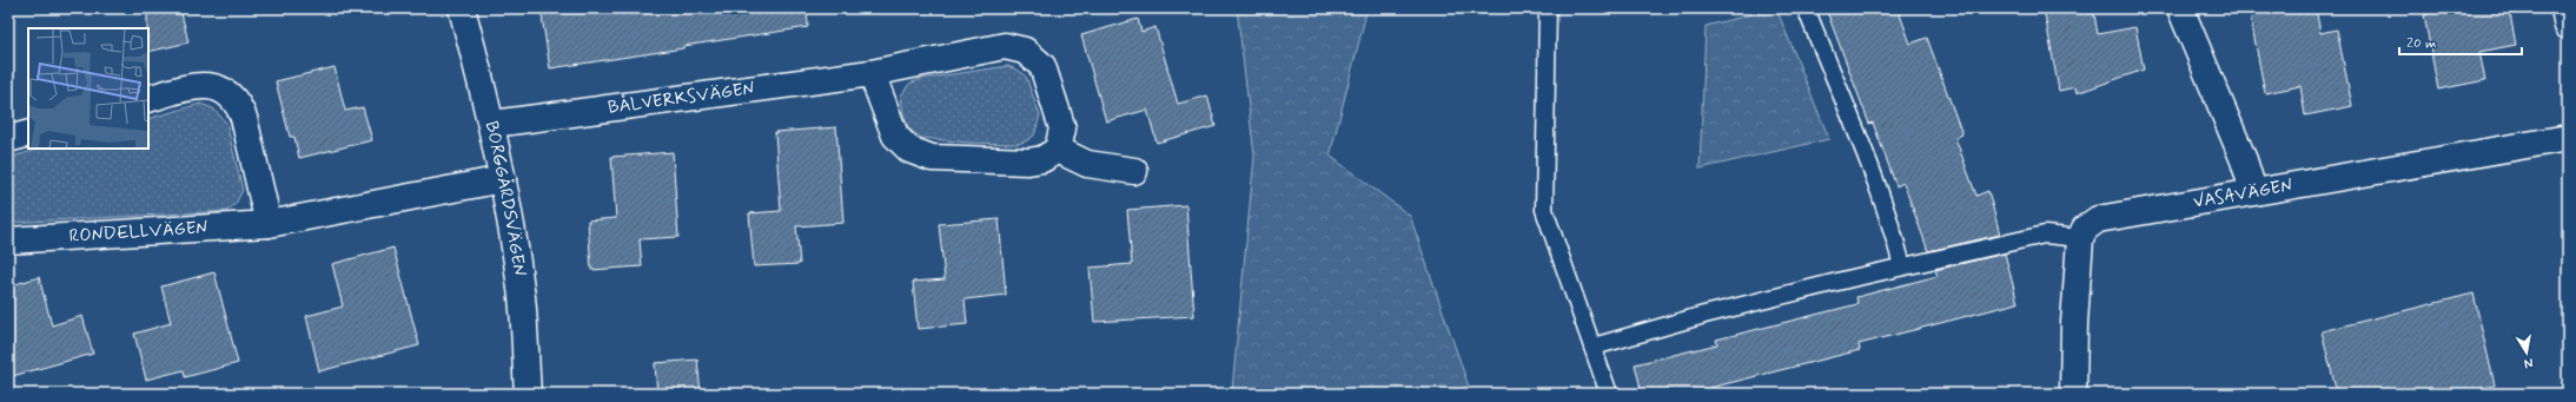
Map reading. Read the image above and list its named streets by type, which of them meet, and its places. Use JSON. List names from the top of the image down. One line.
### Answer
{"streets":{"street":["BÅLVERKSVÄGEN","VASAVÄGEN","BORGGÅRDSVÄGEN","RONDELLVÄGEN"]},"crossings":[["BÅLVERKSVÄGEN","BORGGÅRDSVÄGEN"],["BORGGÅRDSVÄGEN","RONDELLVÄGEN"]],"scale_bar":"20 m","north":"bottom"}
